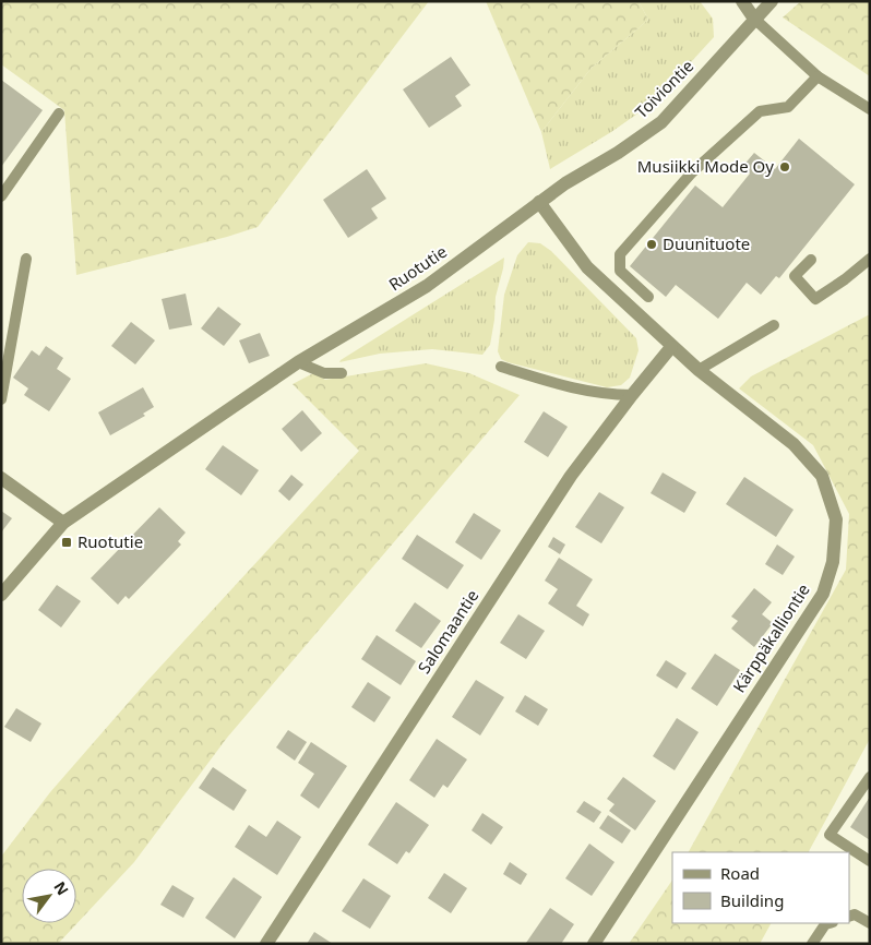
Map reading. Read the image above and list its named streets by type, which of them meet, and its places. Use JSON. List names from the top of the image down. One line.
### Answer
{"streets":{"street":["Toiviontie","Ruotutie","Salomaantie","Kärppäkalliontie"]},"crossings":[["Toiviontie","Ruotutie"],["Toiviontie","Kärppäkalliontie"],["Ruotutie","Kärppäkalliontie"],["Salomaantie","Kärppäkalliontie"]],"places":{"other":["Musiikki Mode Oy","Duunituote"],"transit":["Ruotutie"]},"legend":["Road","Building"],"north":"top right"}
